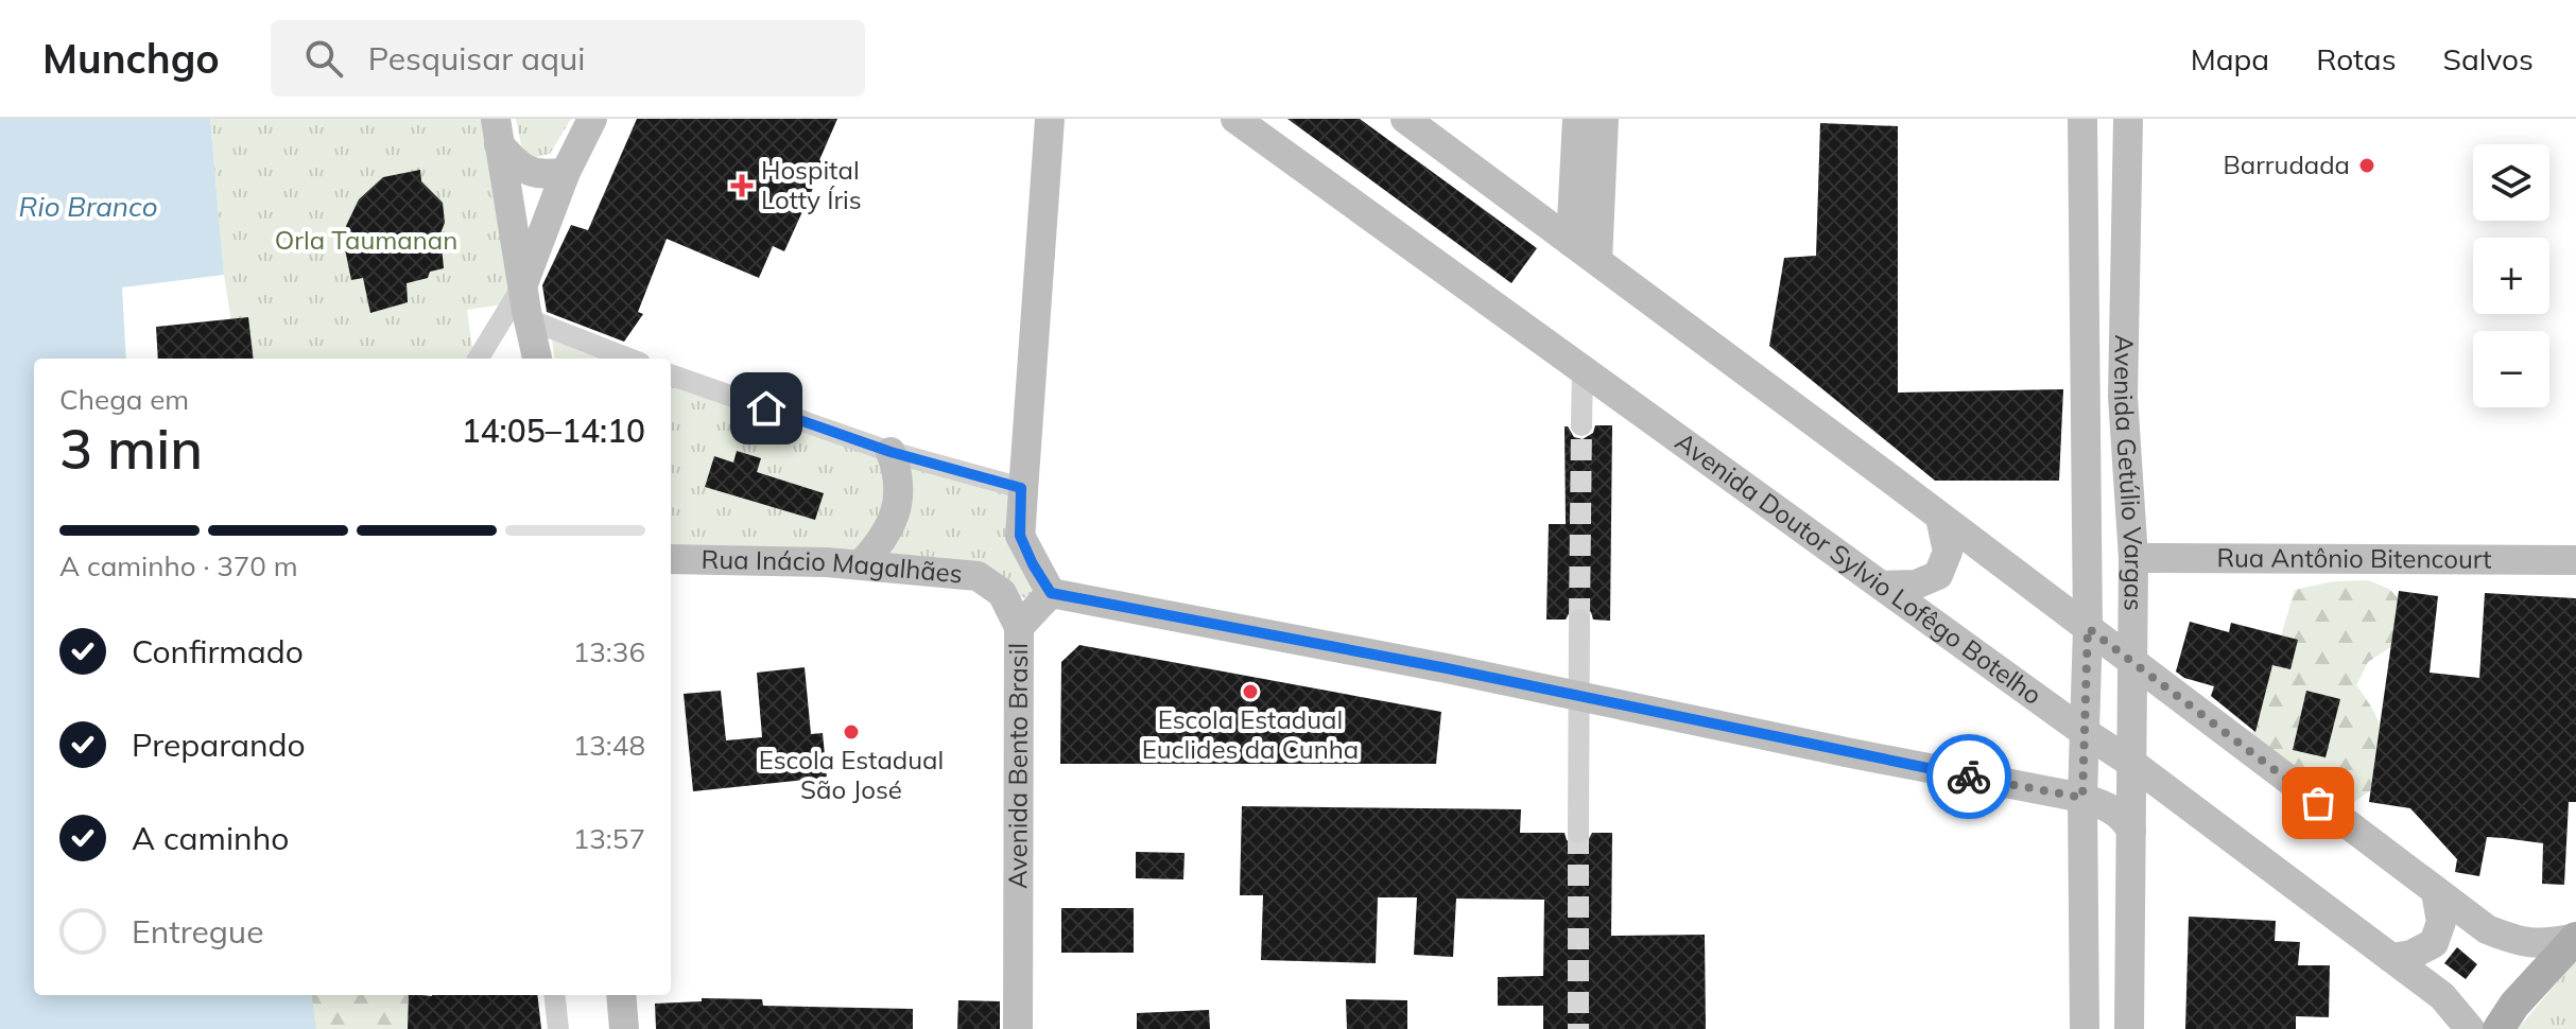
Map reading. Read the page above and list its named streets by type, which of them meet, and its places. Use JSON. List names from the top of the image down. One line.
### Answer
{"streets":{"main road":["Avenida Getúlio Vargas","Rua Antônio Bitencourt","Rua Inácio Magalhães","Avenida Doutor Sylvio Lofêgo Botelho","Avenida Bento Brasil"]},"crossings":[["Avenida Getúlio Vargas","Rua Antônio Bitencourt"],["Avenida Getúlio Vargas","Avenida Doutor Sylvio Lofêgo Botelho"],["Rua Inácio Magalhães","Avenida Bento Brasil"]],"water":["Rio Branco"],"parks":["Orla Taumanan"],"places":{"other":["Barrudada","Escola Estadual Euclides da Cunha","Escola Estadual São José"],"health":["Hospital Lotty Íris"]},"page":{"header":"Munchgo","search":"Pesquisar aqui","nav":["Mapa","Rotas","Salvos"],"map_buttons":["+","−"],"heading":["3 min","Chega em","14:05–14:10"],"bar":"A caminho · 370 m","list":[["Confirmado","13:36"],["Preparando","13:48"],["A caminho","13:57"],"Entregue"]}}
